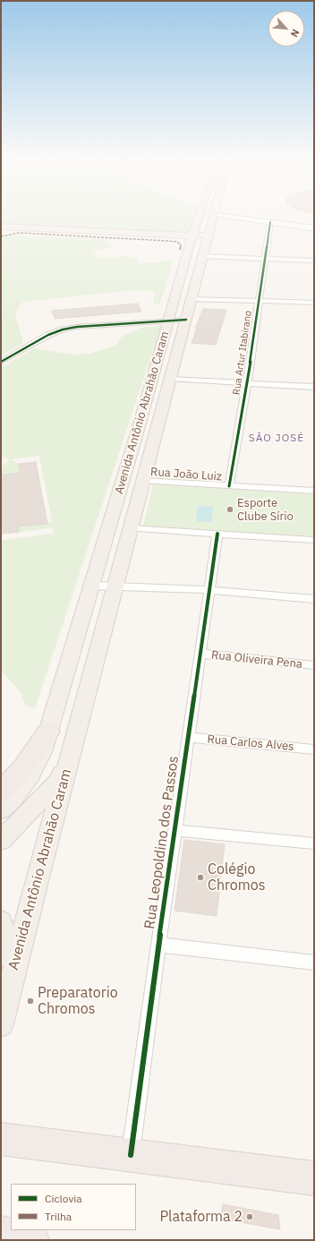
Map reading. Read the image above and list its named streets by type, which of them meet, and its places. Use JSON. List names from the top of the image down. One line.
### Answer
{"streets":{"main road":["Avenida Antônio Abrahão Caram"],"street":["Rua Artur Itabirano","Rua João Luiz","Rua Oliveira Pena","Rua Carlos Alves","Rua Leopoldino dos Passos"]},"crossings":[["Rua Artur Itabirano","Rua João Luiz"],["Avenida Antônio Abrahão Caram","Rua João Luiz"],["Rua Oliveira Pena","Rua Leopoldino dos Passos"],["Rua Carlos Alves","Rua Leopoldino dos Passos"]],"districts":["SÃO JOSÉ"],"places":["Esporte Clube Sírio","Colégio Chromos","Preparatorio Chromos","Plataforma 2"],"legend":["Ciclovia","Trilha"],"north":"bottom right"}
